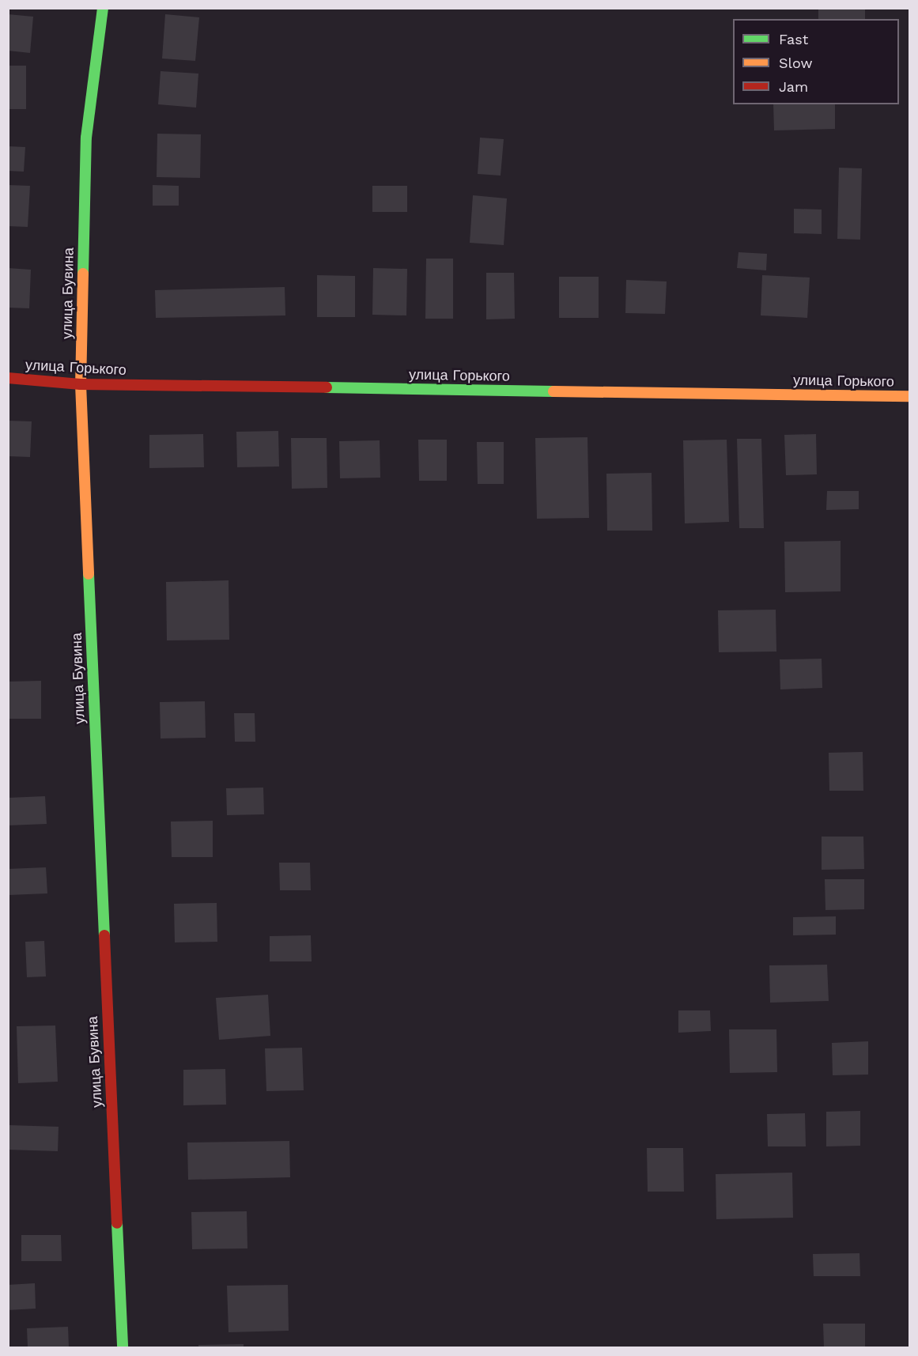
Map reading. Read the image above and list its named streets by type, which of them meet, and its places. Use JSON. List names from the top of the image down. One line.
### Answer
{"streets":{"street":["улица Бувина","улица Горького"]},"crossings":[["улица Бувина","улица Горького"]],"legend":["Fast","Slow","Jam"]}
